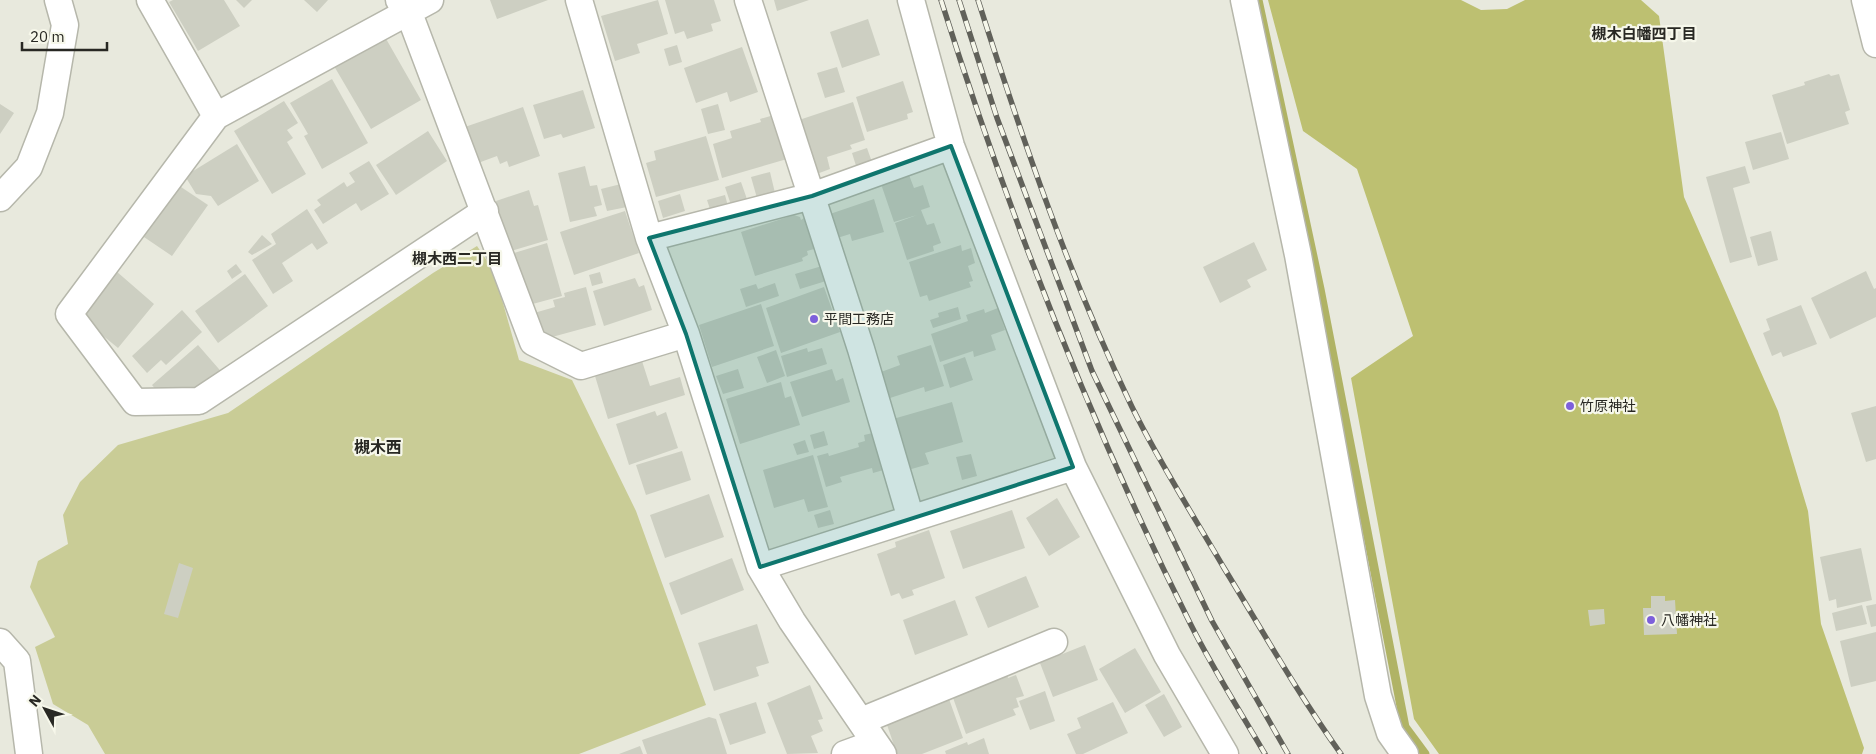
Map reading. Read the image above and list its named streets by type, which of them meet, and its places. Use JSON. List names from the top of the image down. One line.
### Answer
{"districts":["槻木白幡四丁目","槻木西二丁目","槻木西"],"places":["平間工務店","竹原神社","八幡神社"],"scale_bar":"20 m","north":"top left"}
